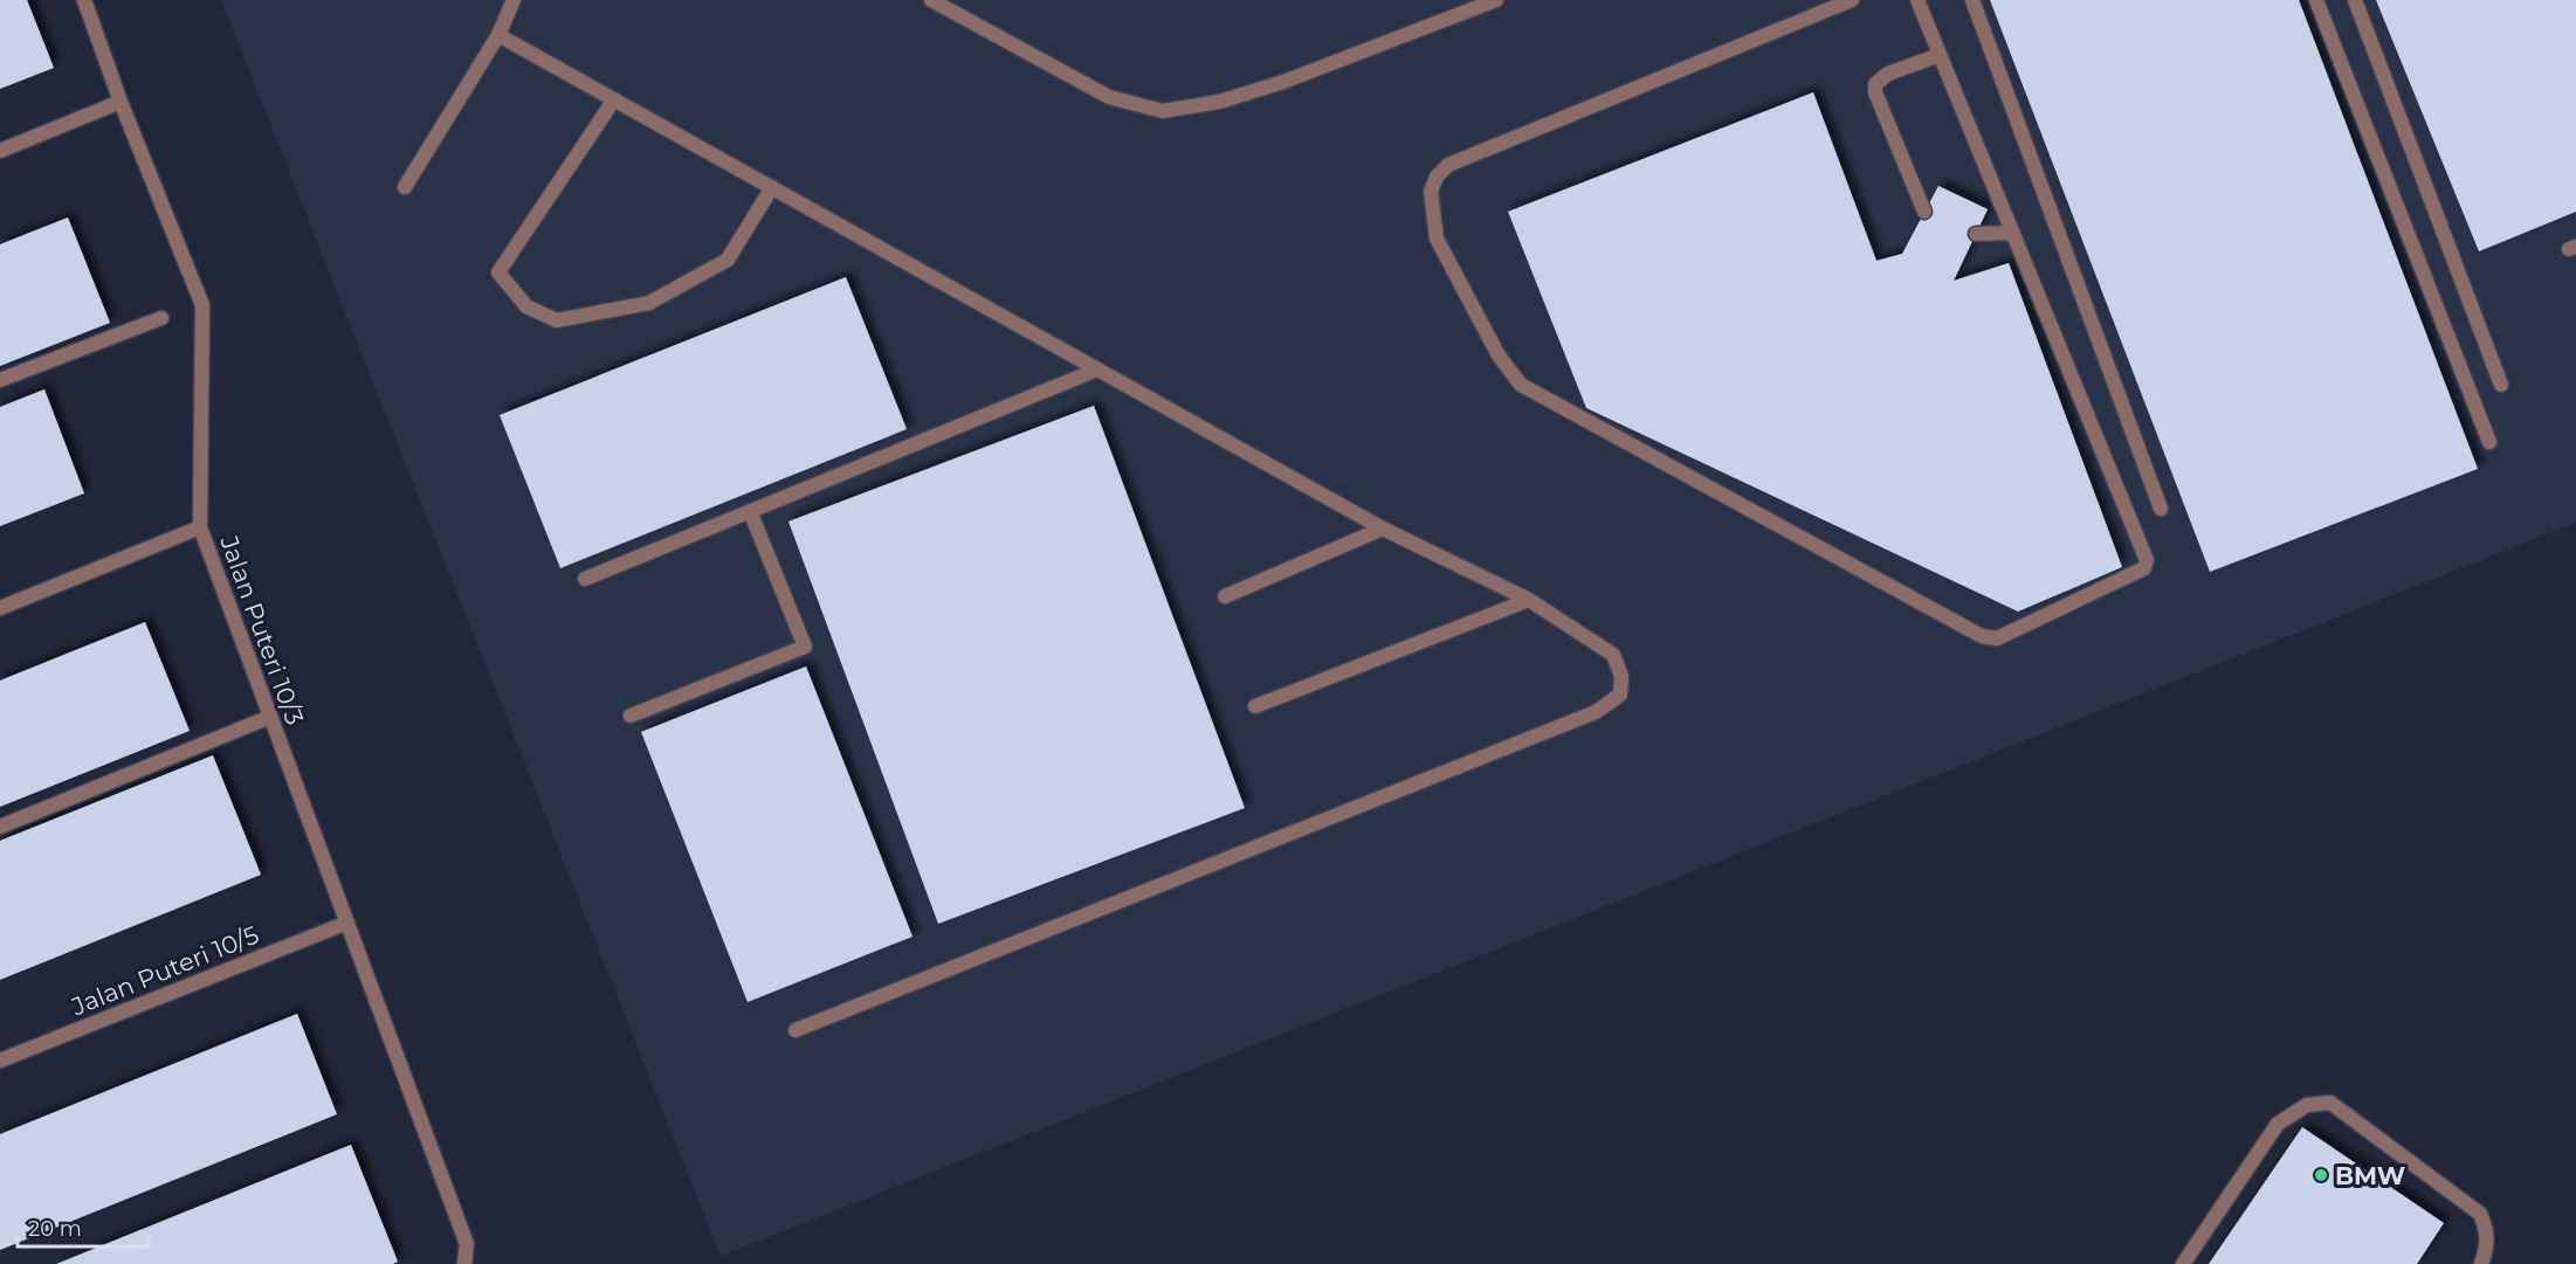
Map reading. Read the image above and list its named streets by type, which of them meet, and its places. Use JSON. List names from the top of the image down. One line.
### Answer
{"streets":{"street":["Jalan Puteri 10/3","Jalan Puteri 10/5"]},"crossings":[["Jalan Puteri 10/3","Jalan Puteri 10/5"]],"places":["BMW"],"scale_bar":"20 m"}
